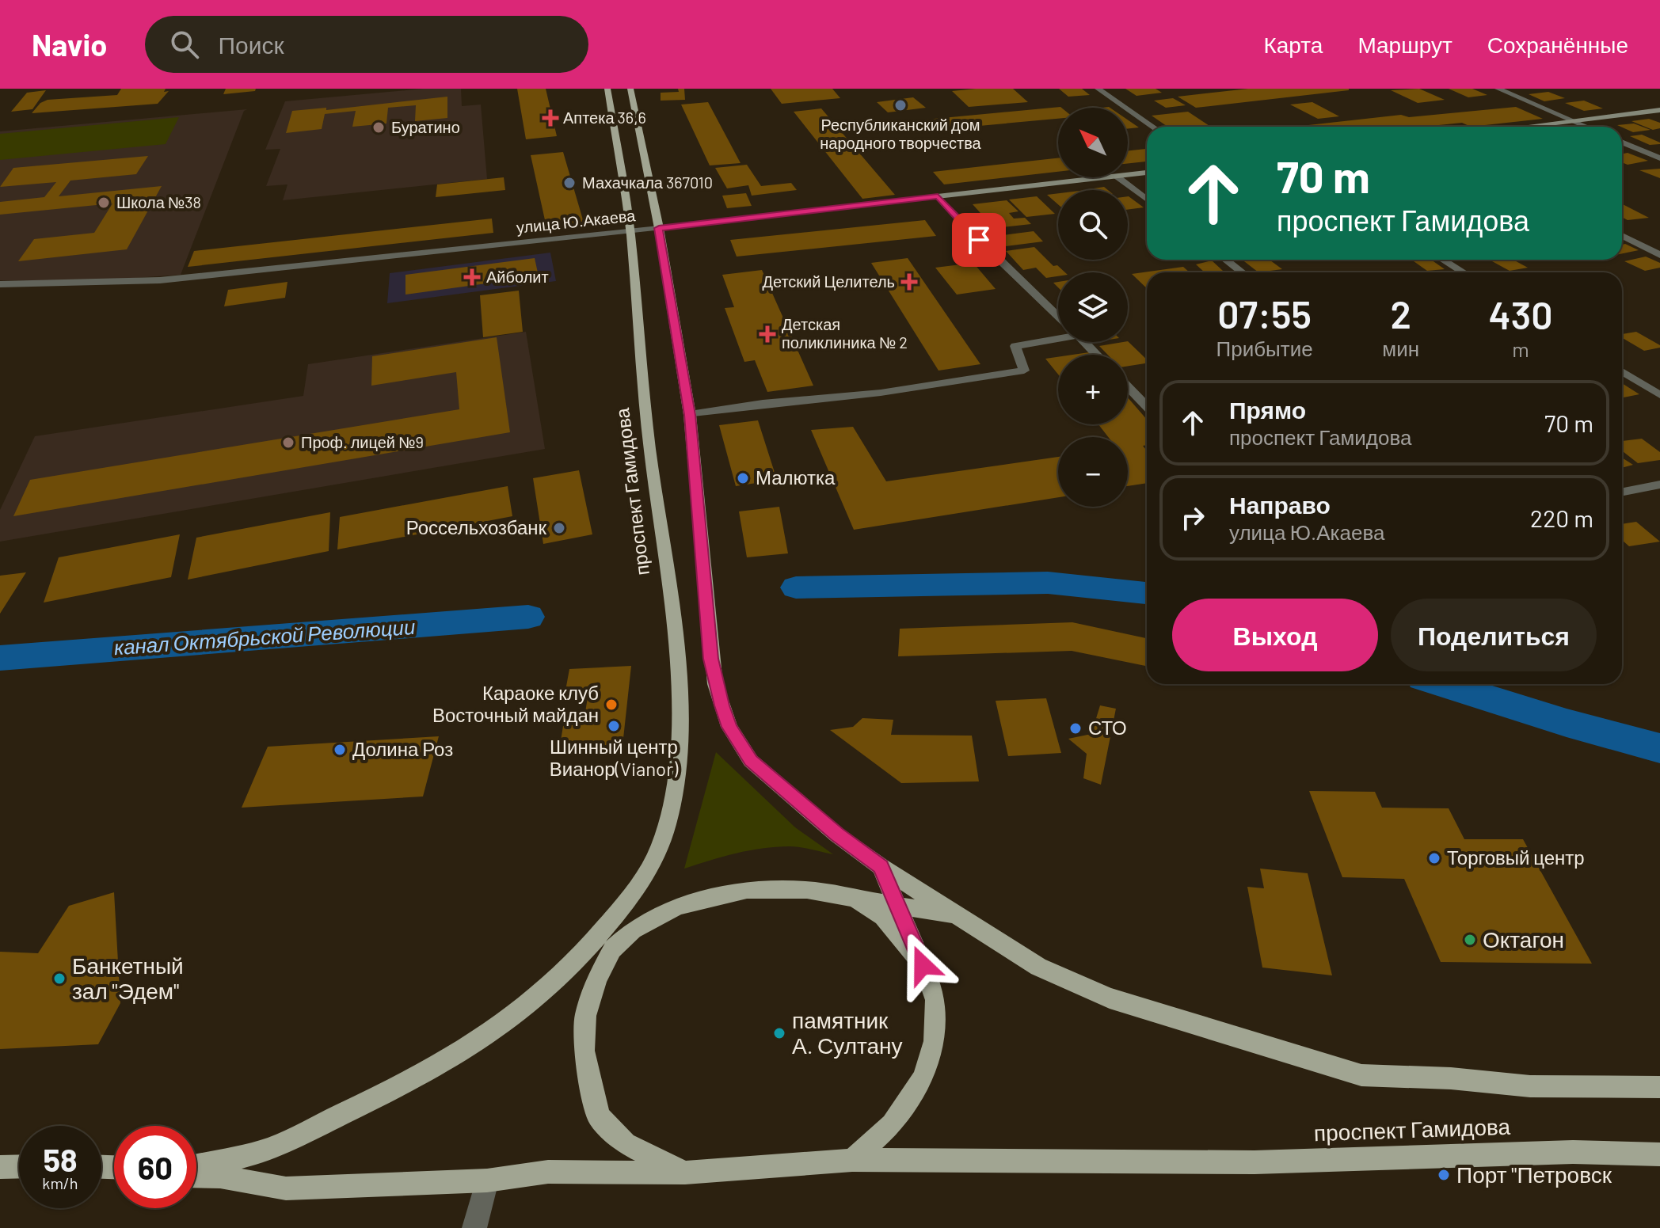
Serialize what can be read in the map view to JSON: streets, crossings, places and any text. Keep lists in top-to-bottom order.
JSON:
{
  "streets": {
    "main road": ["улица Ю.Акаева", "проспект Гамидова"]
  },
  "crossings": [
    ["улица Ю.Акаева", "проспект Гамидова"]
  ],
  "water": ["канал Октябрьской Революции"],
  "places": {
    "other": [
      "Республиканский дом народного творчества",
      "Буратино",
      "Махачкала 367010",
      "Школа №38",
      "Проф. лицей №9",
      "Малютка",
      "Россельхозбанк",
      "Караоке клуб Восточный майдан",
      "Шинный центр Вианор(Vianor)",
      "СТО",
      "Долина Роз",
      "Торговый центр",
      "Октагон",
      "Банкетный зал \"Эдем\"",
      "памятник А. Султану",
      "Порт \"Петровск"
    ],
    "health": [
      "Аптека 36,6",
      "Айболит",
      "Детский Целитель",
      "Детская поликлиника № 2"
    ]
  },
  "north": "top left",
  "page": {
    "header": "Navio",
    "search": "Поиск",
    "nav": ["Карта", "Маршрут", "Сохранённые"],
    "map_buttons": ["+", "−"],
    "turn": ["70 m", "проспект Гамидова"],
    "eta": [
      "07:55",
      "Прибытие",
      "2",
      "мин",
      "430",
      "m"
    ],
    "list": [
      {
        "name": "Прямо",
        "note": "проспект Гамидова",
        "value": "70 m"
      },
      {
        "name": "Направо",
        "note": "улица Ю.Акаева",
        "value": "220 m"
      }
    ],
    "buttons": ["Выход", "Поделиться"],
    "speed": "58 km/h",
    "limit": "60"
  }
}
